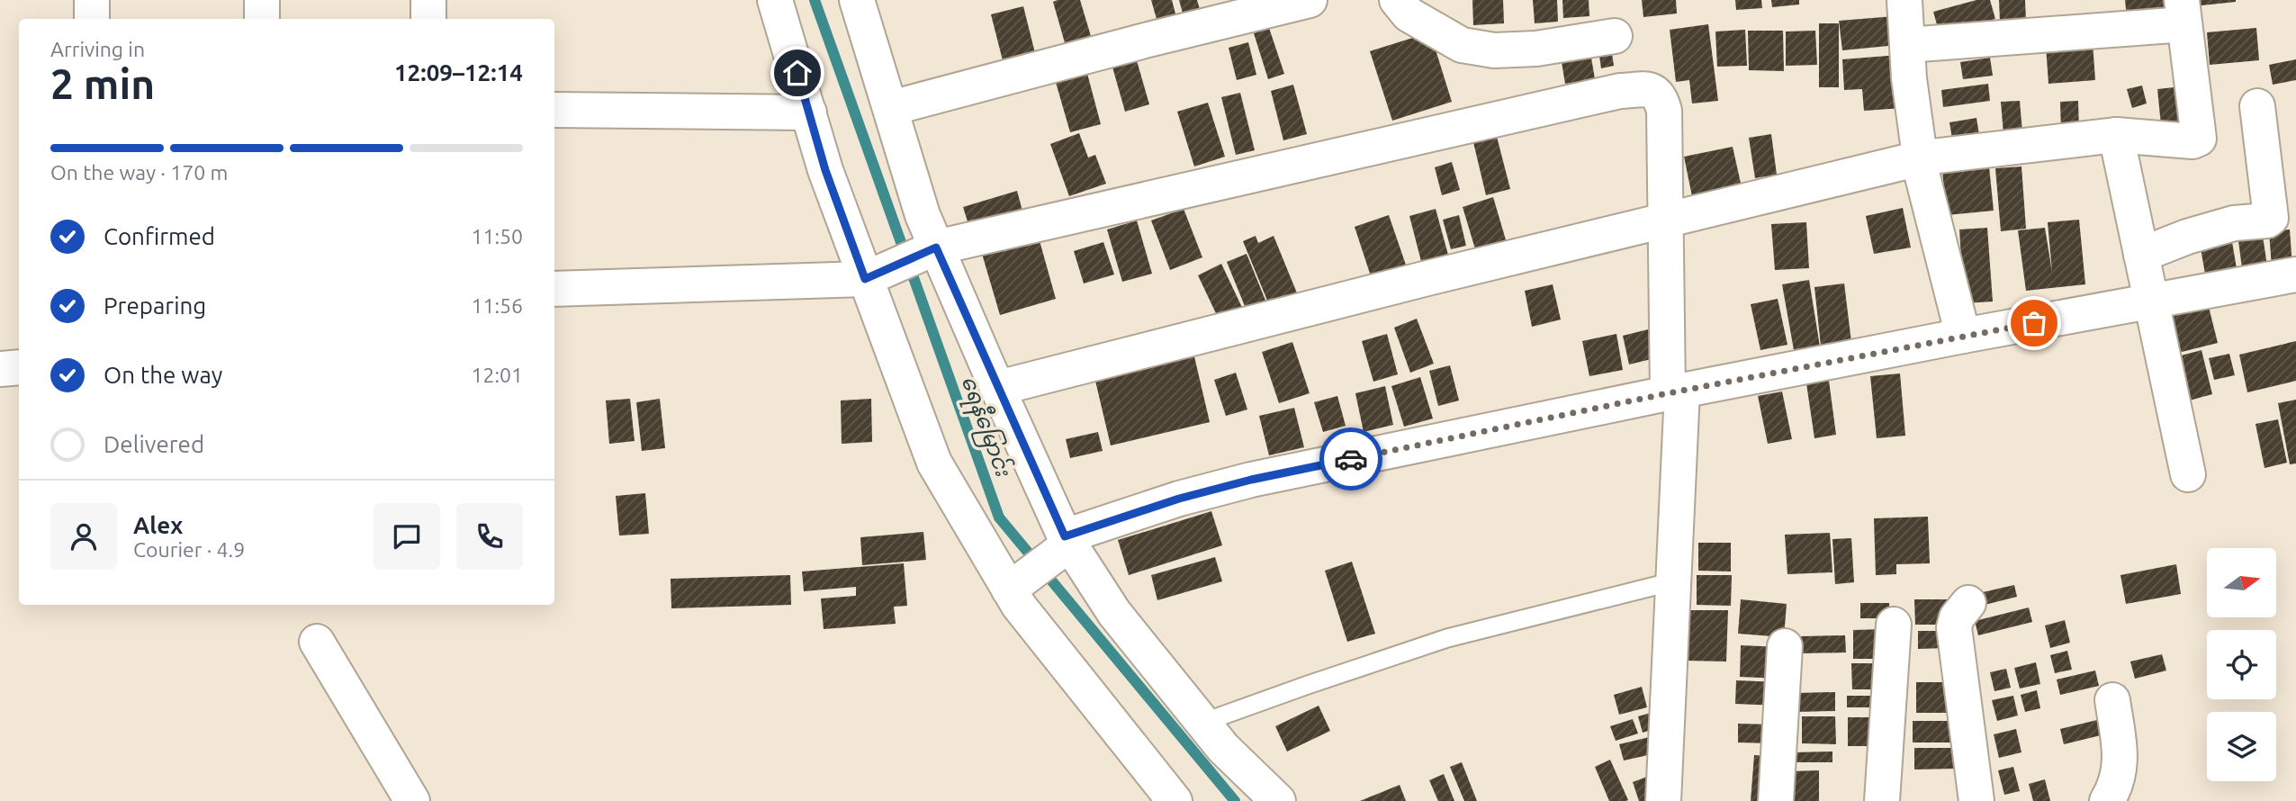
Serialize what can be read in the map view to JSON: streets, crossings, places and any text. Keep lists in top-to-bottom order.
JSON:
{
  "water": ["ရေနီမြောင်း"],
  "north": "right",
  "page": {
    "heading": ["2 min", "Arriving in", "12:09–12:14"],
    "panel": ["Alex", "Courier · 4.9"],
    "bar": "On the way · 170 m",
    "list": [
      ["Confirmed", "11:50"],
      ["Preparing", "11:56"],
      ["On the way", "12:01"],
      "Delivered"
    ]
  }
}
